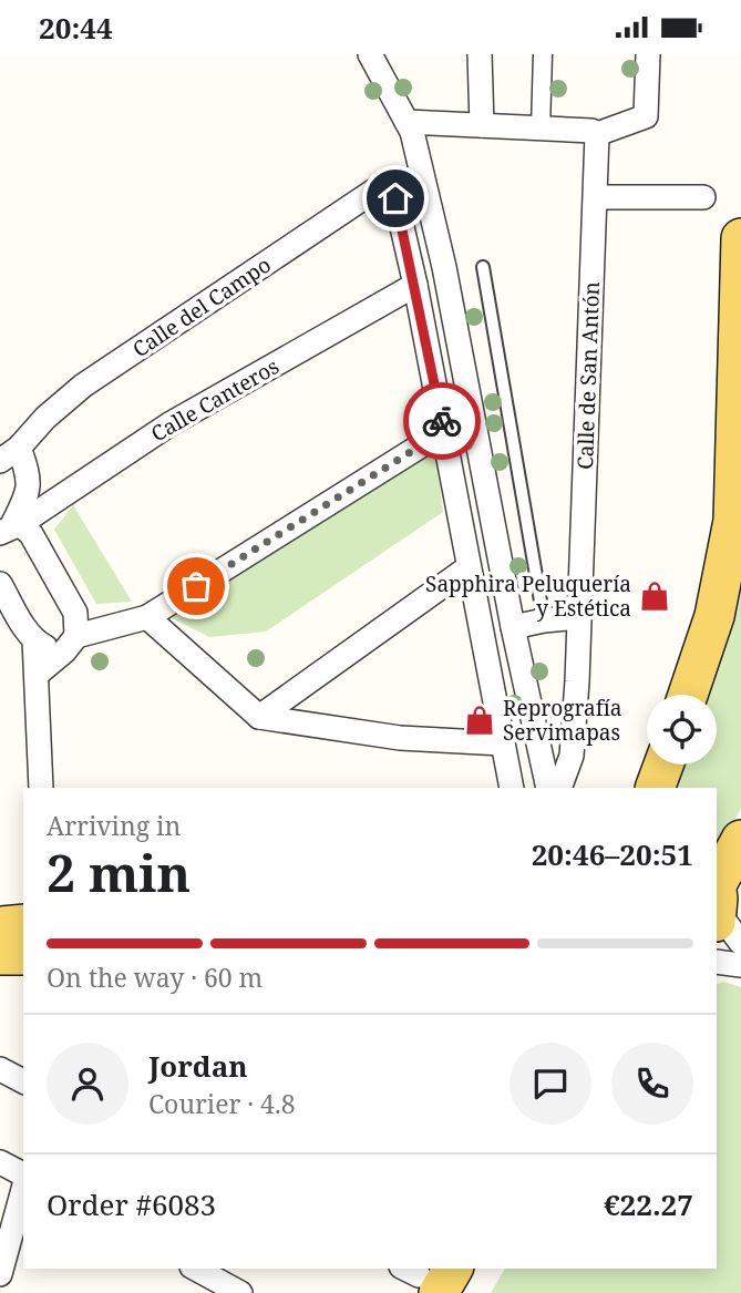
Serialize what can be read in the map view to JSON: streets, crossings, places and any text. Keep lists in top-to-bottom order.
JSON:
{
  "streets": {
    "street": ["Calle del Campo", "Calle de San Antón", "Calle Canteros"]
  },
  "crossings": [
    ["Calle del Campo", "Calle Canteros"]
  ],
  "places": {
    "shop": ["Sapphira Peluquería y Estética", "Reprografía Servimapas"]
  },
  "page": {
    "status": "20:44",
    "heading": ["2 min", "Arriving in", "20:46–20:51"],
    "panel": [
      "Jordan",
      "Courier · 4.8",
      "Order #6083",
      "€22.27"
    ],
    "bar": "On the way · 60 m"
  }
}
